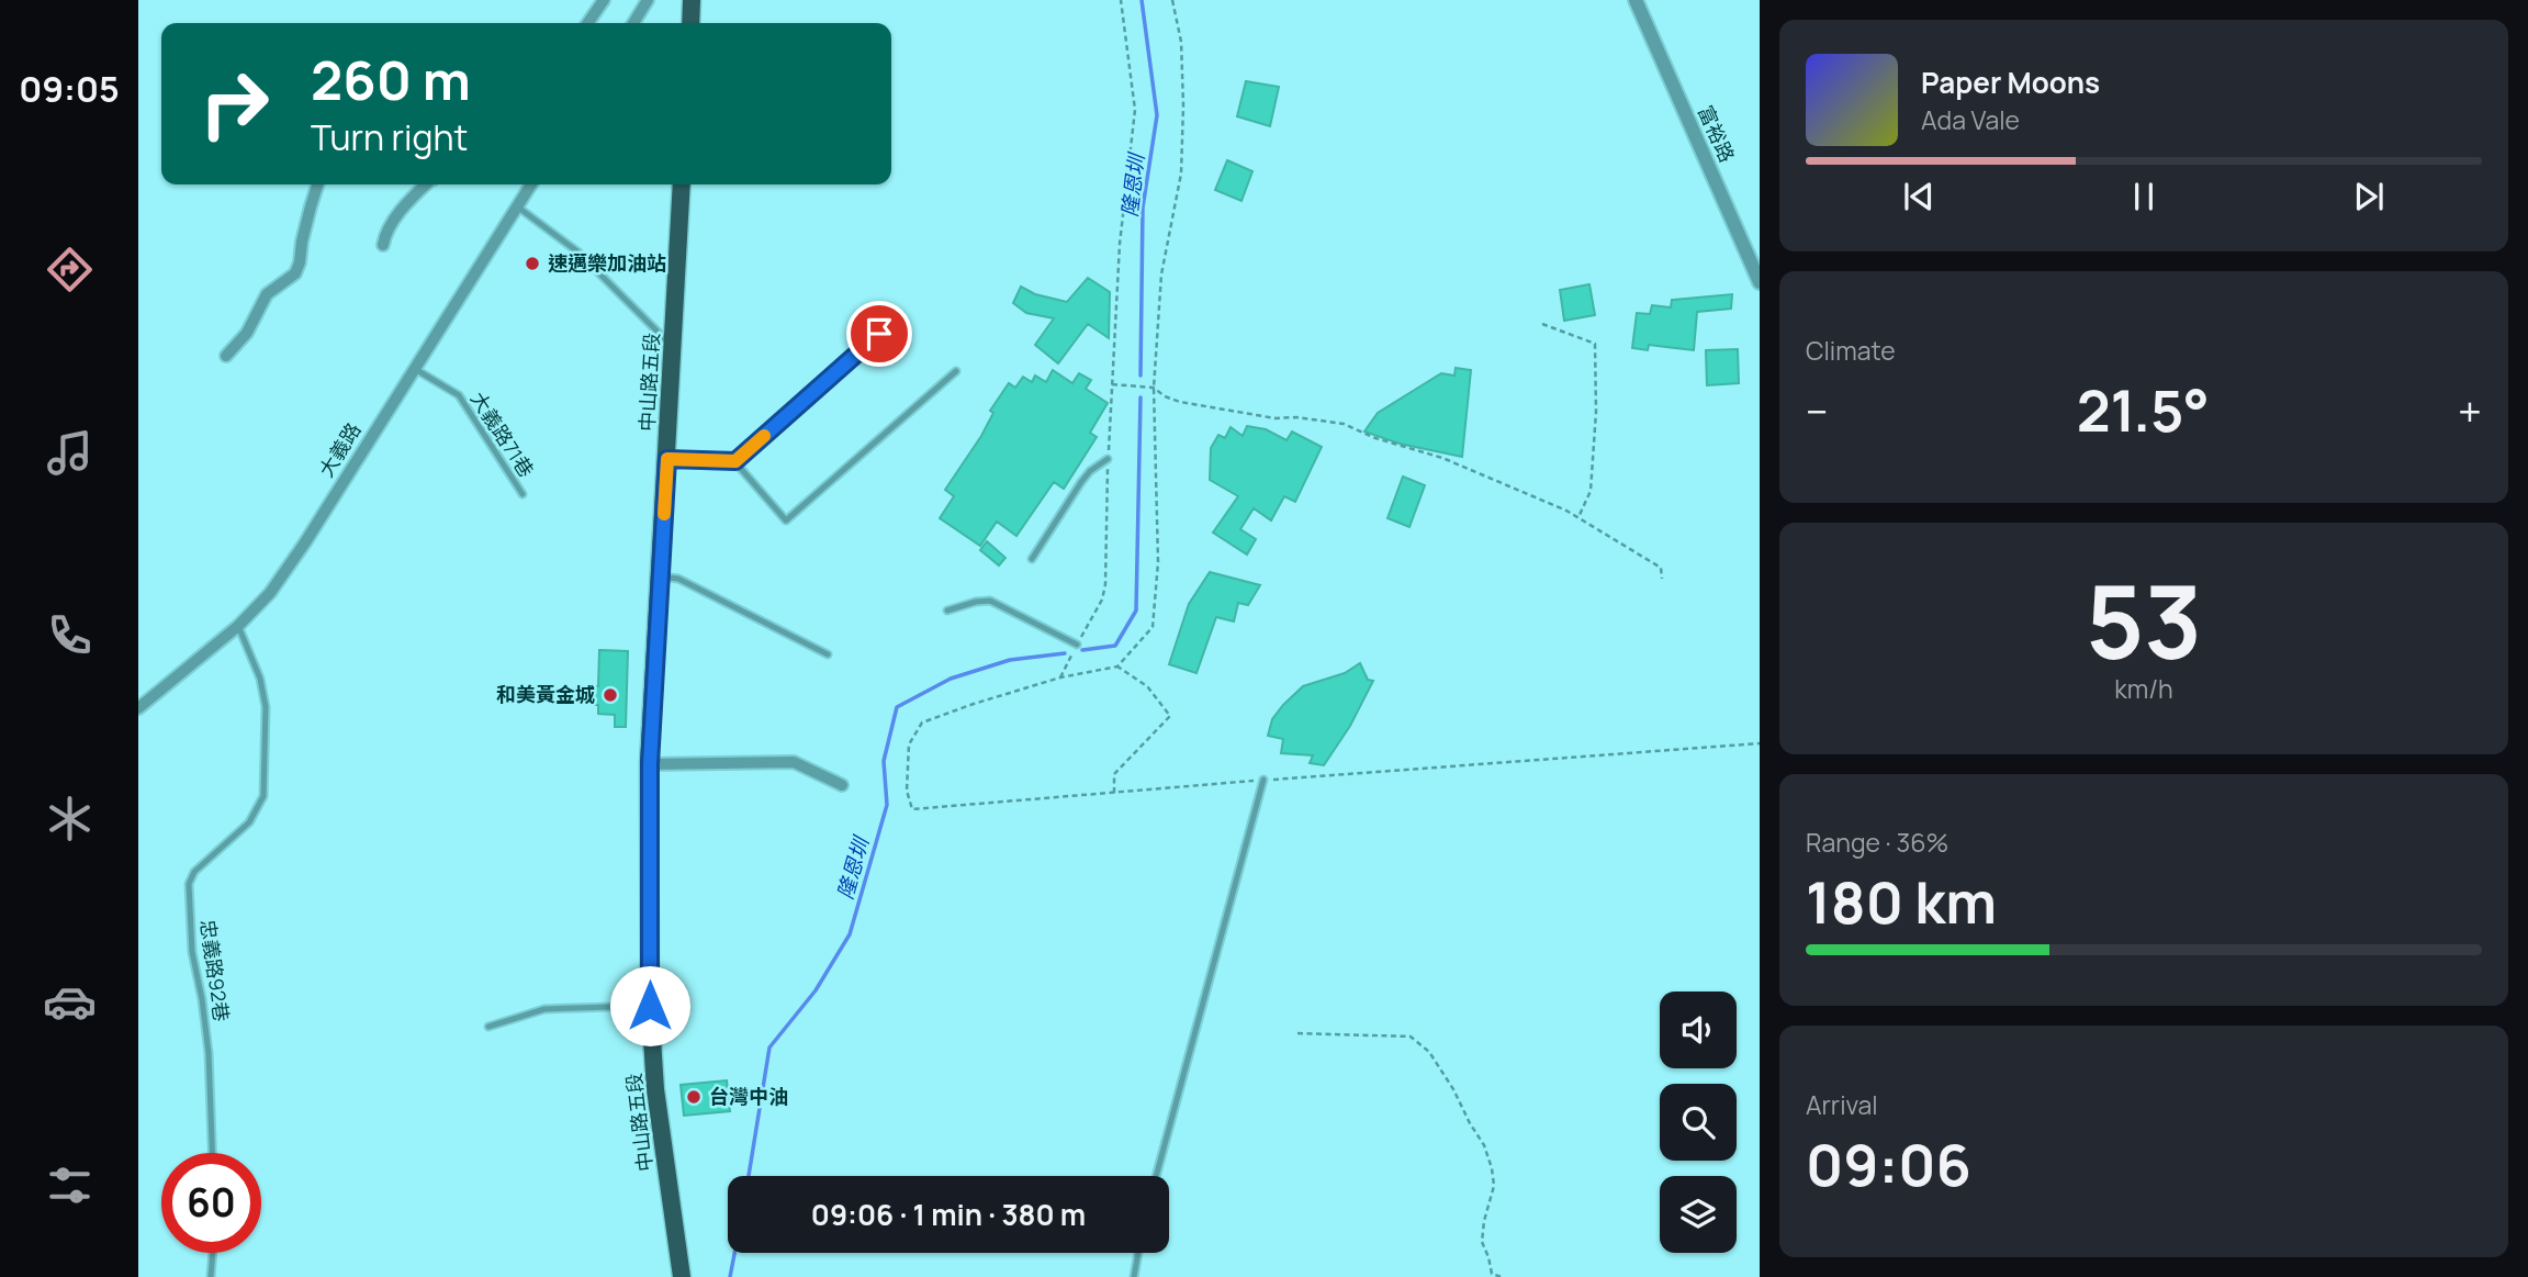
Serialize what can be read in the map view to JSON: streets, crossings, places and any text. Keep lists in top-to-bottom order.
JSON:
{
  "streets": {
    "main road": ["中山路五段"],
    "street": ["富裕路", "大義路"],
    "lane": ["大義路71巷", "忠義路92巷"]
  },
  "crossings": [
    ["大義路71巷", "大義路"],
    ["大義路", "忠義路92巷"]
  ],
  "water": ["隆恩圳"],
  "places": ["速邁樂加油站", "和美黃金城", "台灣中油"],
  "page": {
    "tabs": "09:05",
    "turn": ["260 m", "Turn right"],
    "song": ["Paper Moons", "Ada Vale"],
    "tile": [
      "Climate",
      ["53", "km/h"],
      ["Range · 36%", "180 km"],
      ["Arrival", "09:06"]
    ],
    "heat": ["−", "21.5°", "+"],
    "limit": "60",
    "trip": "09:06 · 1 min · 380 m"
  }
}
